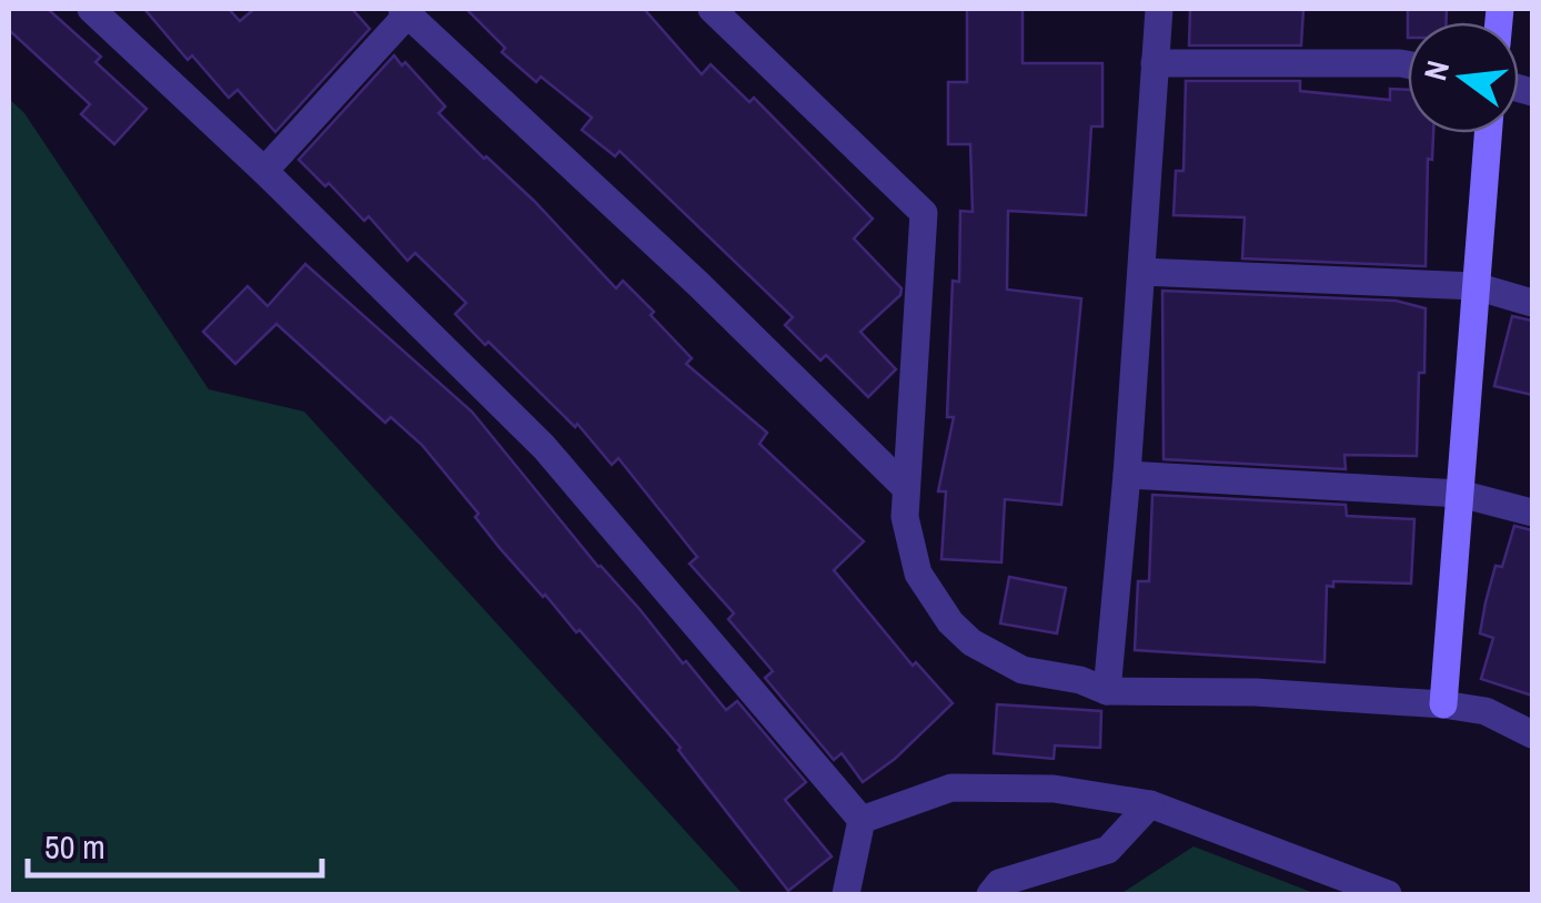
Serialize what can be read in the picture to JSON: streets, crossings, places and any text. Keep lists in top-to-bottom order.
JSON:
{
  "scale_bar": "50 m",
  "north": "left"
}
